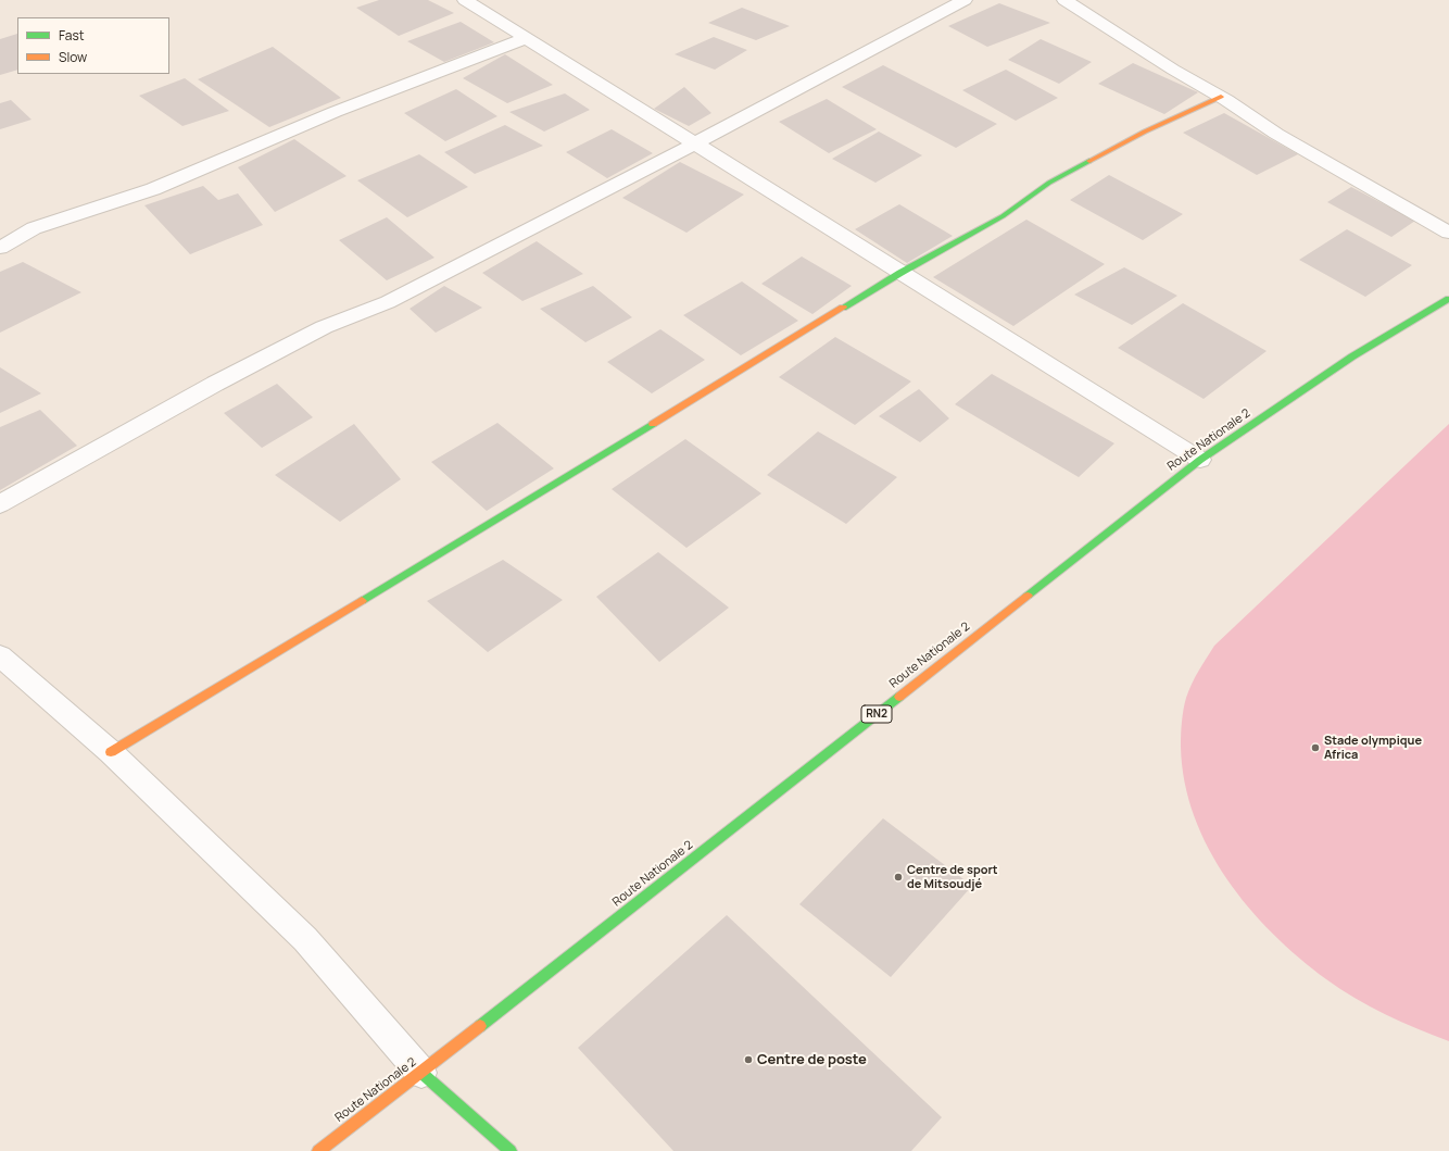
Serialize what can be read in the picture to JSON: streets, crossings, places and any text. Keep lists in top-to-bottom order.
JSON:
{
  "streets": {
    "street": ["Route Nationale 2", "RN2"]
  },
  "places": ["Stade olympique Africa", "Centre de sport de Mitsoudjé", "Centre de poste"],
  "legend": ["Fast", "Slow"]
}
